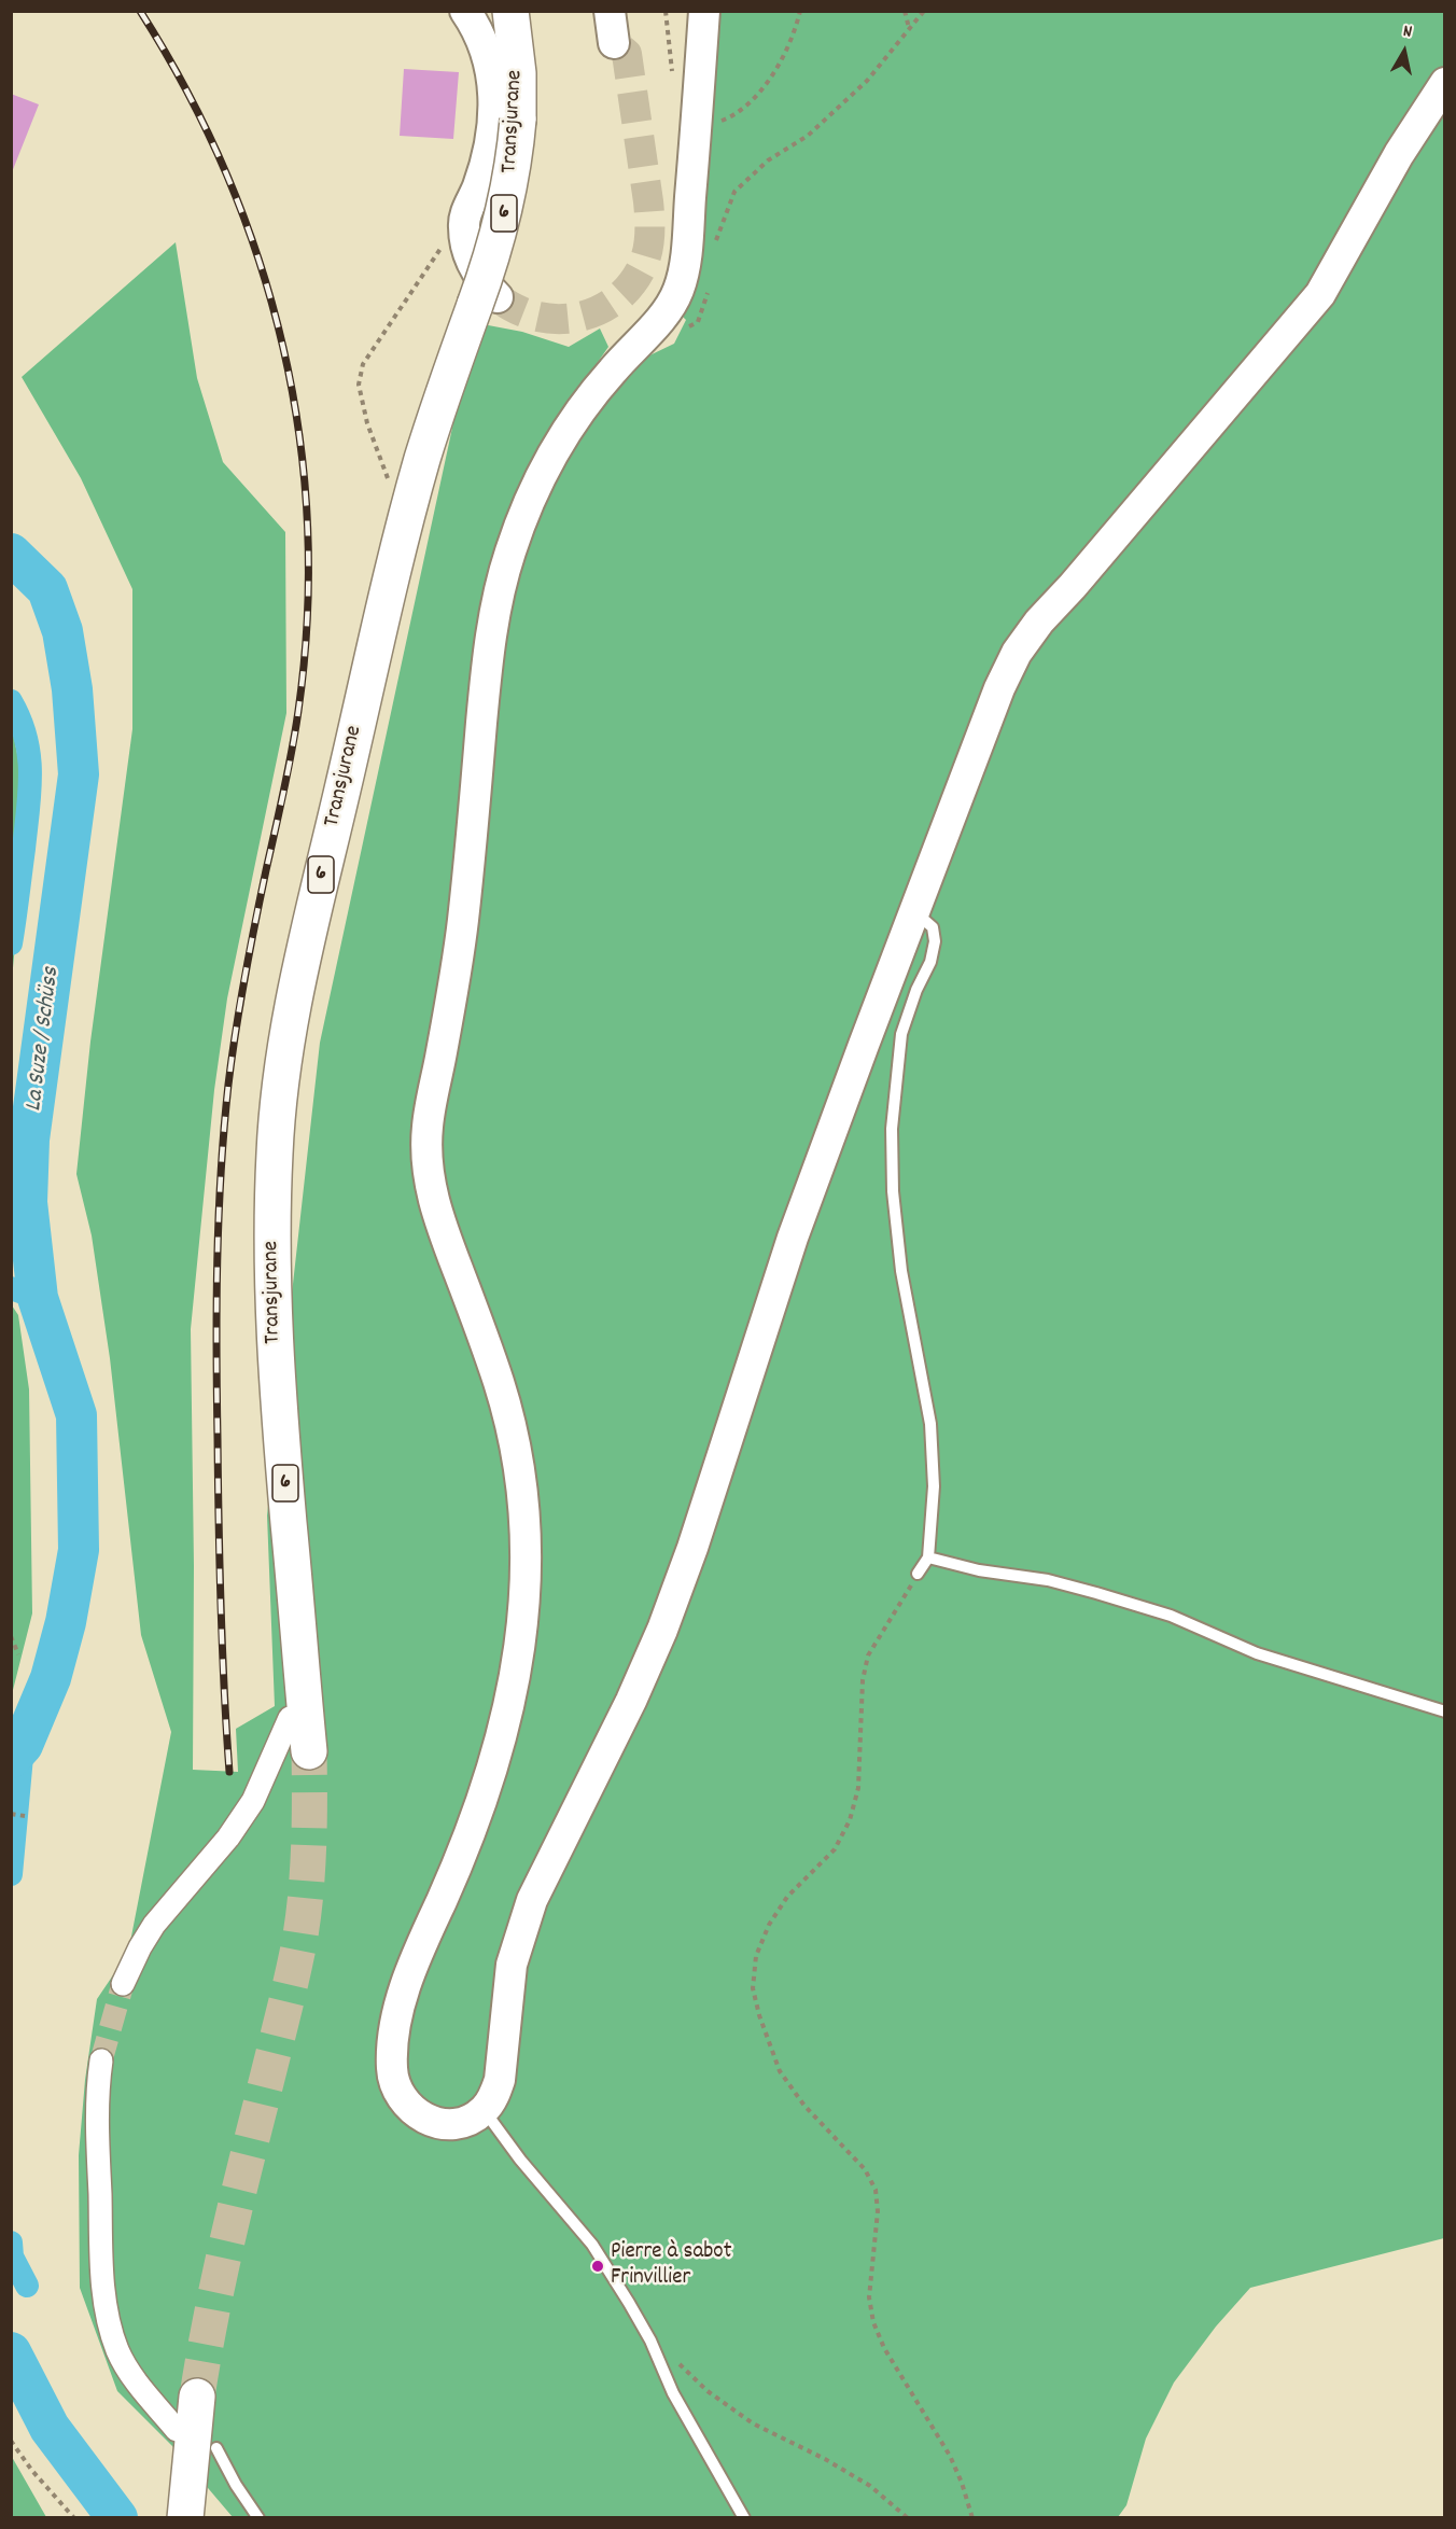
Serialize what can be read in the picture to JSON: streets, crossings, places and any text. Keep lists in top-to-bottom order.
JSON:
{
  "streets": {
    "main road": ["Transjurane", "6"]
  },
  "water": ["La Suze / Schüss"],
  "places": ["Pierre à sabot Frinvillier"],
  "north": "top"
}
